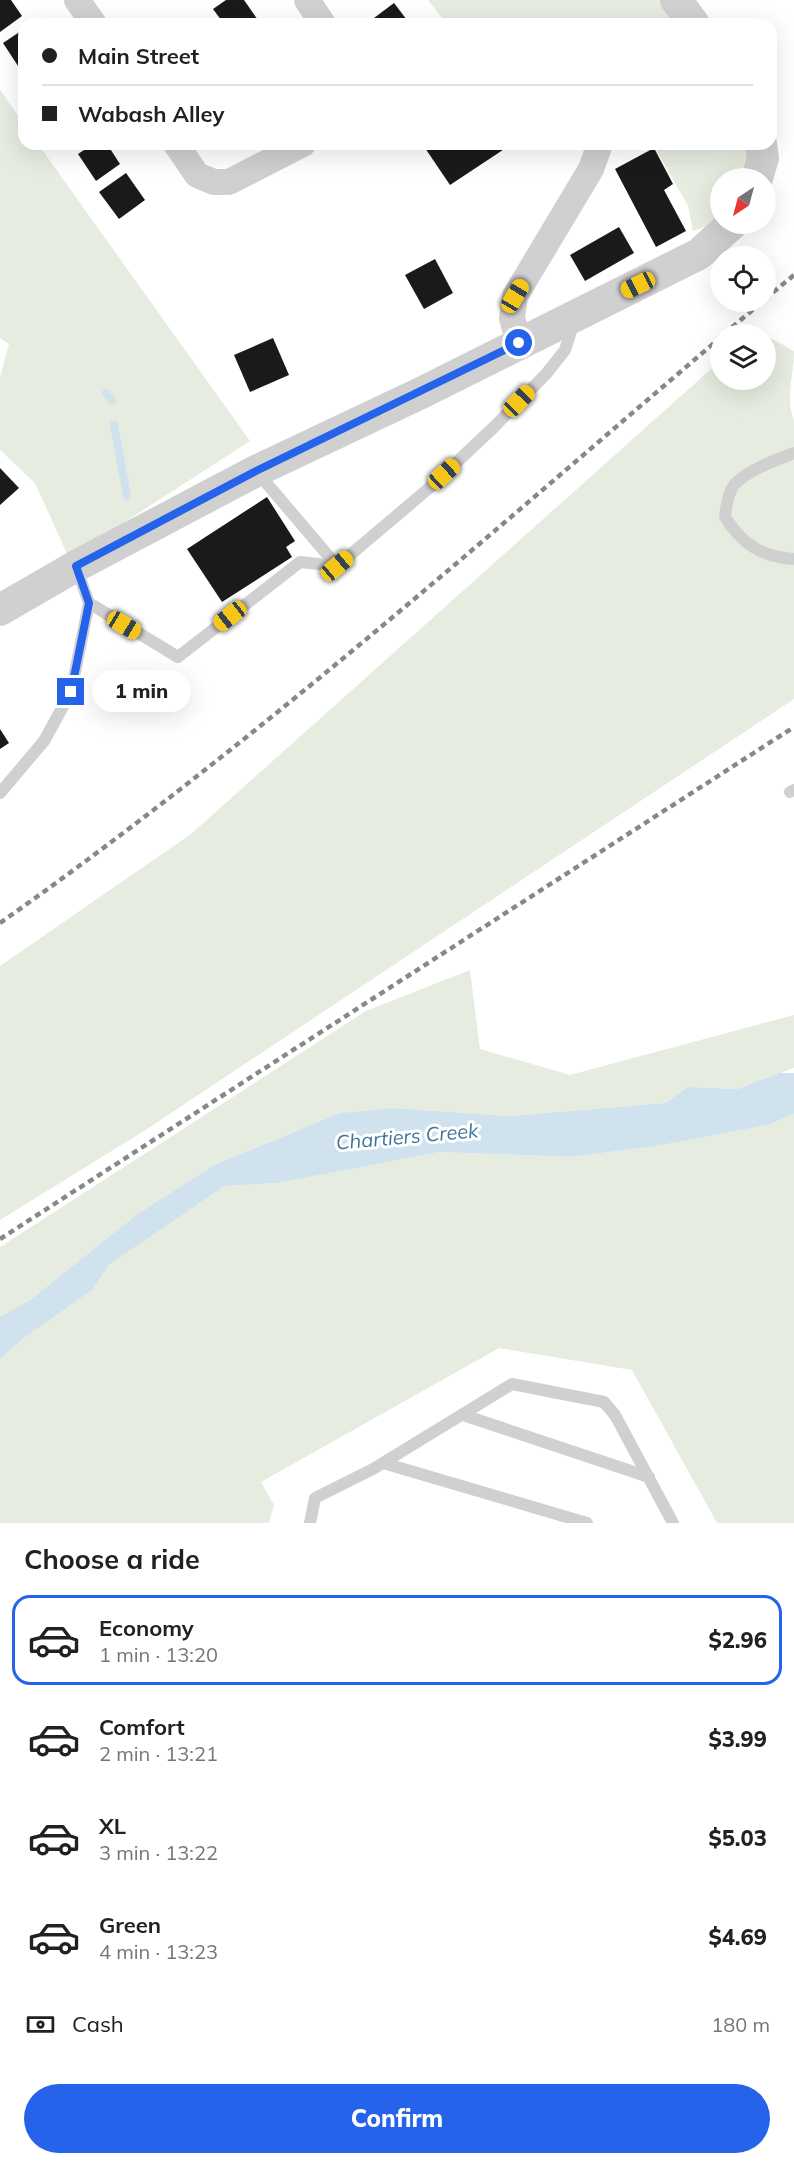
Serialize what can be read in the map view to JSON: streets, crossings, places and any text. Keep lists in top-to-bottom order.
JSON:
{
  "water": ["Chartiers Creek"],
  "north": "bottom left",
  "page": {
    "banner": ["Main Street", "Wabash Alley"],
    "bubble": "1 min",
    "heading": "Choose a ride",
    "list": [
      {
        "name": "Economy",
        "note": "1 min · 13:20",
        "value": "$2.96"
      },
      {
        "name": "Comfort",
        "note": "2 min · 13:21",
        "value": "$3.99"
      },
      {
        "name": "XL",
        "note": "3 min · 13:22",
        "value": "$5.03"
      },
      {
        "name": "Green",
        "note": "4 min · 13:23",
        "value": "$4.69"
      }
    ],
    "pay": ["Cash", "180 m"],
    "buttons": "Confirm"
  }
}
